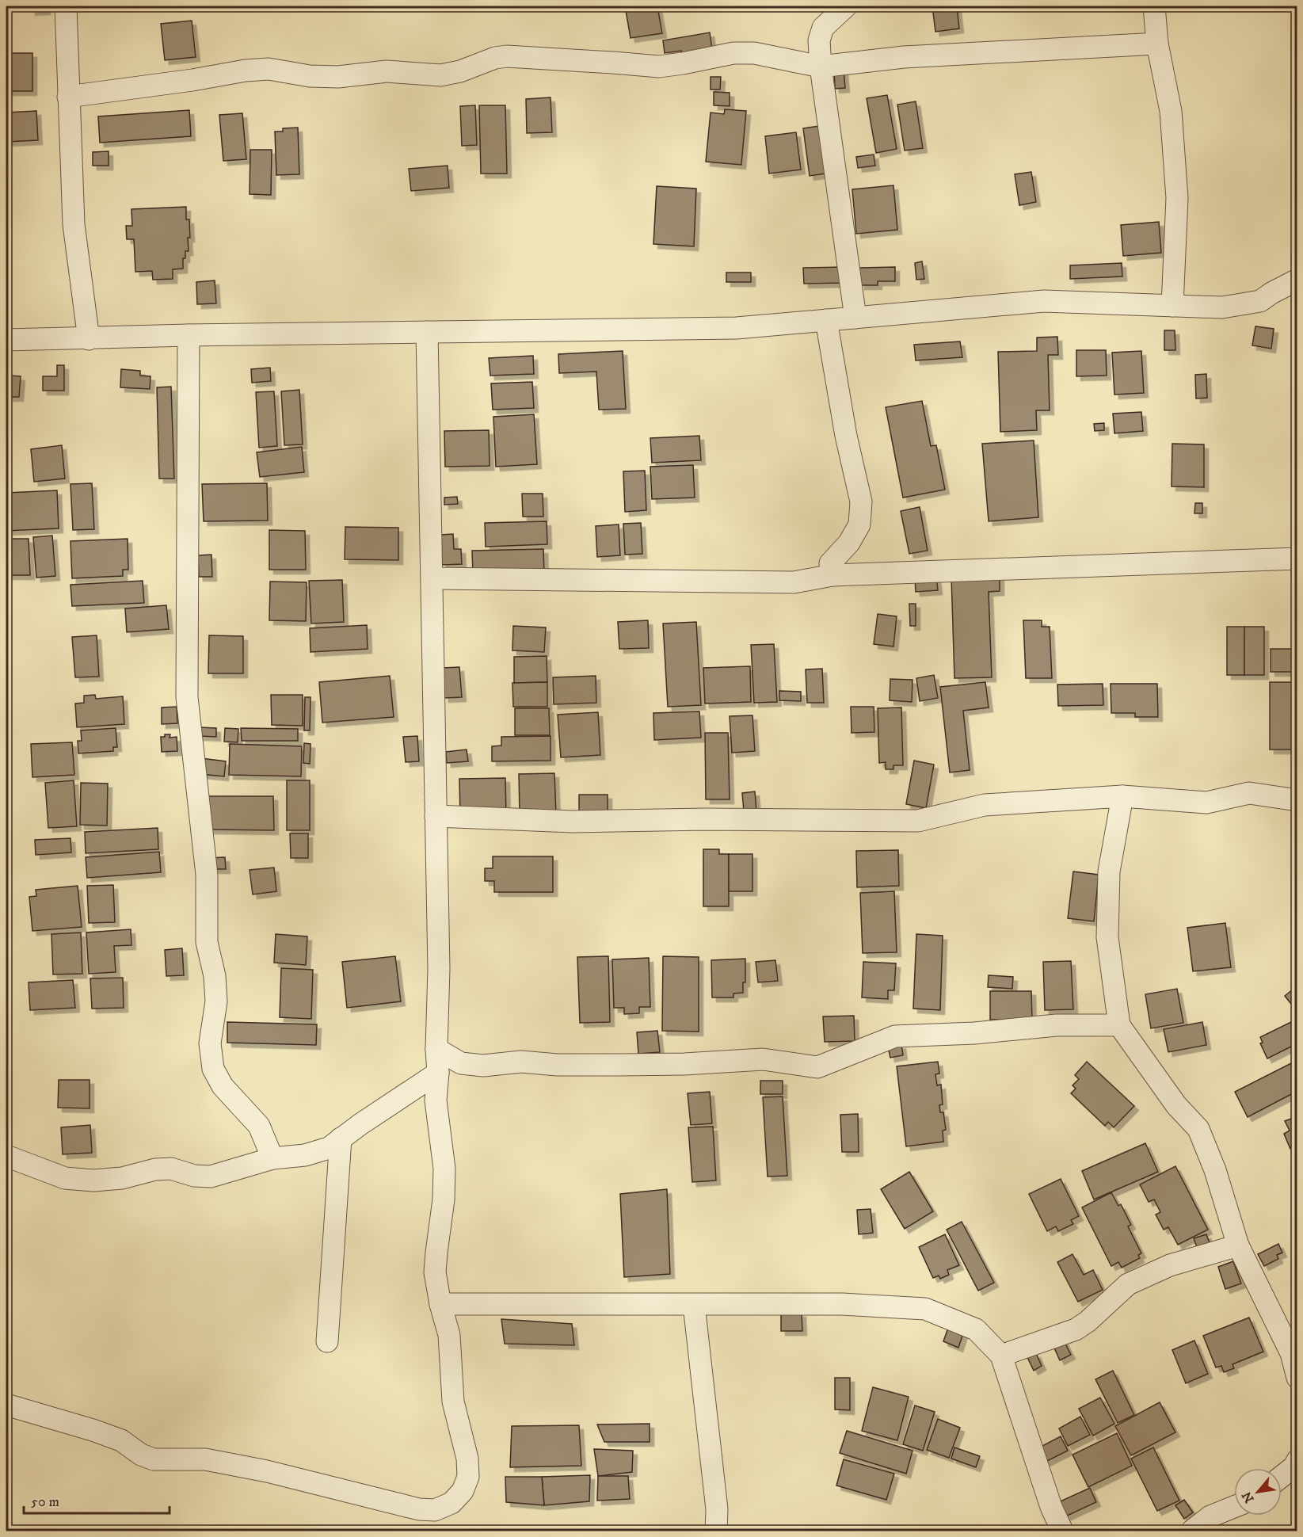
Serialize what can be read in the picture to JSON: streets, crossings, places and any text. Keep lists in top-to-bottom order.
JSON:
{
  "scale_bar": "50 m",
  "north": "bottom left"
}
